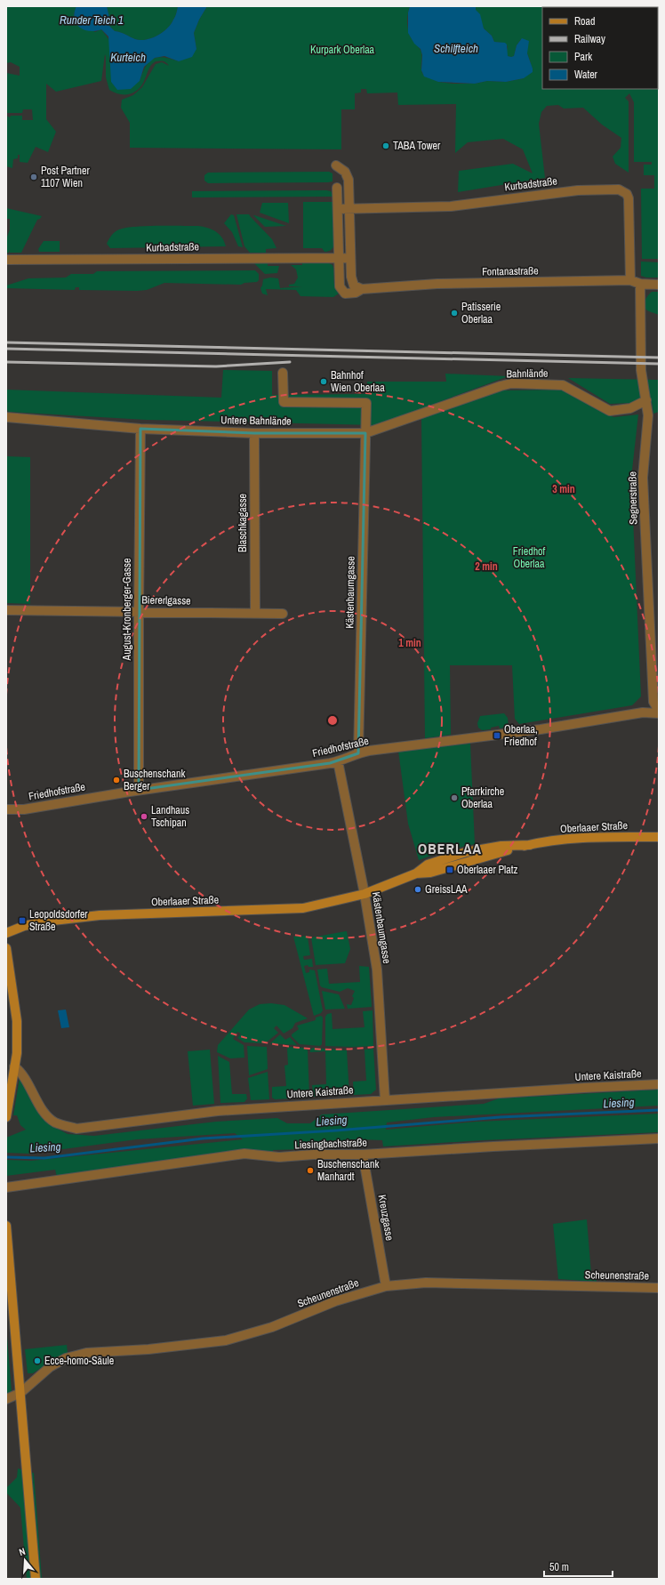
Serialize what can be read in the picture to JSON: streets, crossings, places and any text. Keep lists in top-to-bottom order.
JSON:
{
  "streets": {
    "main road": ["Oberlaaer Straße"],
    "street": [
      "Kurbadstraße",
      "Fontanastraße",
      "Bahnlände",
      "Untere Bahnlände",
      "Segnerstraße",
      "Blaschkagasse",
      "Kästenbaumgasse",
      "Biererlgasse",
      "August-Kronberger-Gasse",
      "Friedhofstraße",
      "Untere Kaistraße",
      "Liesingbachstraße",
      "Kreuzgasse",
      "Scheunenstraße"
    ]
  },
  "crossings": [
    ["Kurbadstraße", "Fontanastraße"],
    ["Fontanastraße", "Segnerstraße"],
    ["Bahnlände", "Untere Bahnlände"],
    ["Bahnlände", "Segnerstraße"],
    ["Bahnlände", "Kästenbaumgasse"],
    ["Untere Bahnlände", "Blaschkagasse"],
    ["Untere Bahnlände", "Kästenbaumgasse"],
    ["Untere Bahnlände", "August-Kronberger-Gasse"],
    ["Blaschkagasse", "Biererlgasse"],
    ["Kästenbaumgasse", "Friedhofstraße"],
    ["Kästenbaumgasse", "Oberlaaer Straße"],
    ["Kästenbaumgasse", "Untere Kaistraße"],
    ["Biererlgasse", "August-Kronberger-Gasse"],
    ["August-Kronberger-Gasse", "Friedhofstraße"],
    ["Liesingbachstraße", "Kreuzgasse"],
    ["Kreuzgasse", "Scheunenstraße"]
  ],
  "districts": ["OBERLAA"],
  "water": [
    "Runder Teich 1",
    "Schilfteich",
    "Kurteich",
    "Liesing"
  ],
  "parks": ["Kurpark Oberlaa", "Friedhof Oberlaa"],
  "places": {
    "other": [
      "TABA Tower",
      "Post Partner 1107 Wien",
      "Patisserie Oberlaa",
      "Bahnhof Wien Oberlaa",
      "Buschenschank Berger",
      "Pfarrkirche Oberlaa",
      "Landhaus Tschipan",
      "GreissLAA",
      "Buschenschank Manhardt",
      "Ecce-homo-Säule"
    ],
    "transit": ["Oberlaa, Friedhof", "Oberlaaer Platz", "Leopoldsdorfer Straße"]
  },
  "legend": [
    "Road",
    "Railway",
    "Park",
    "Water"
  ],
  "scale_bar": "50 m",
  "north": "top",
  "rings": ["3 min", "2 min", "1 min"]
}
